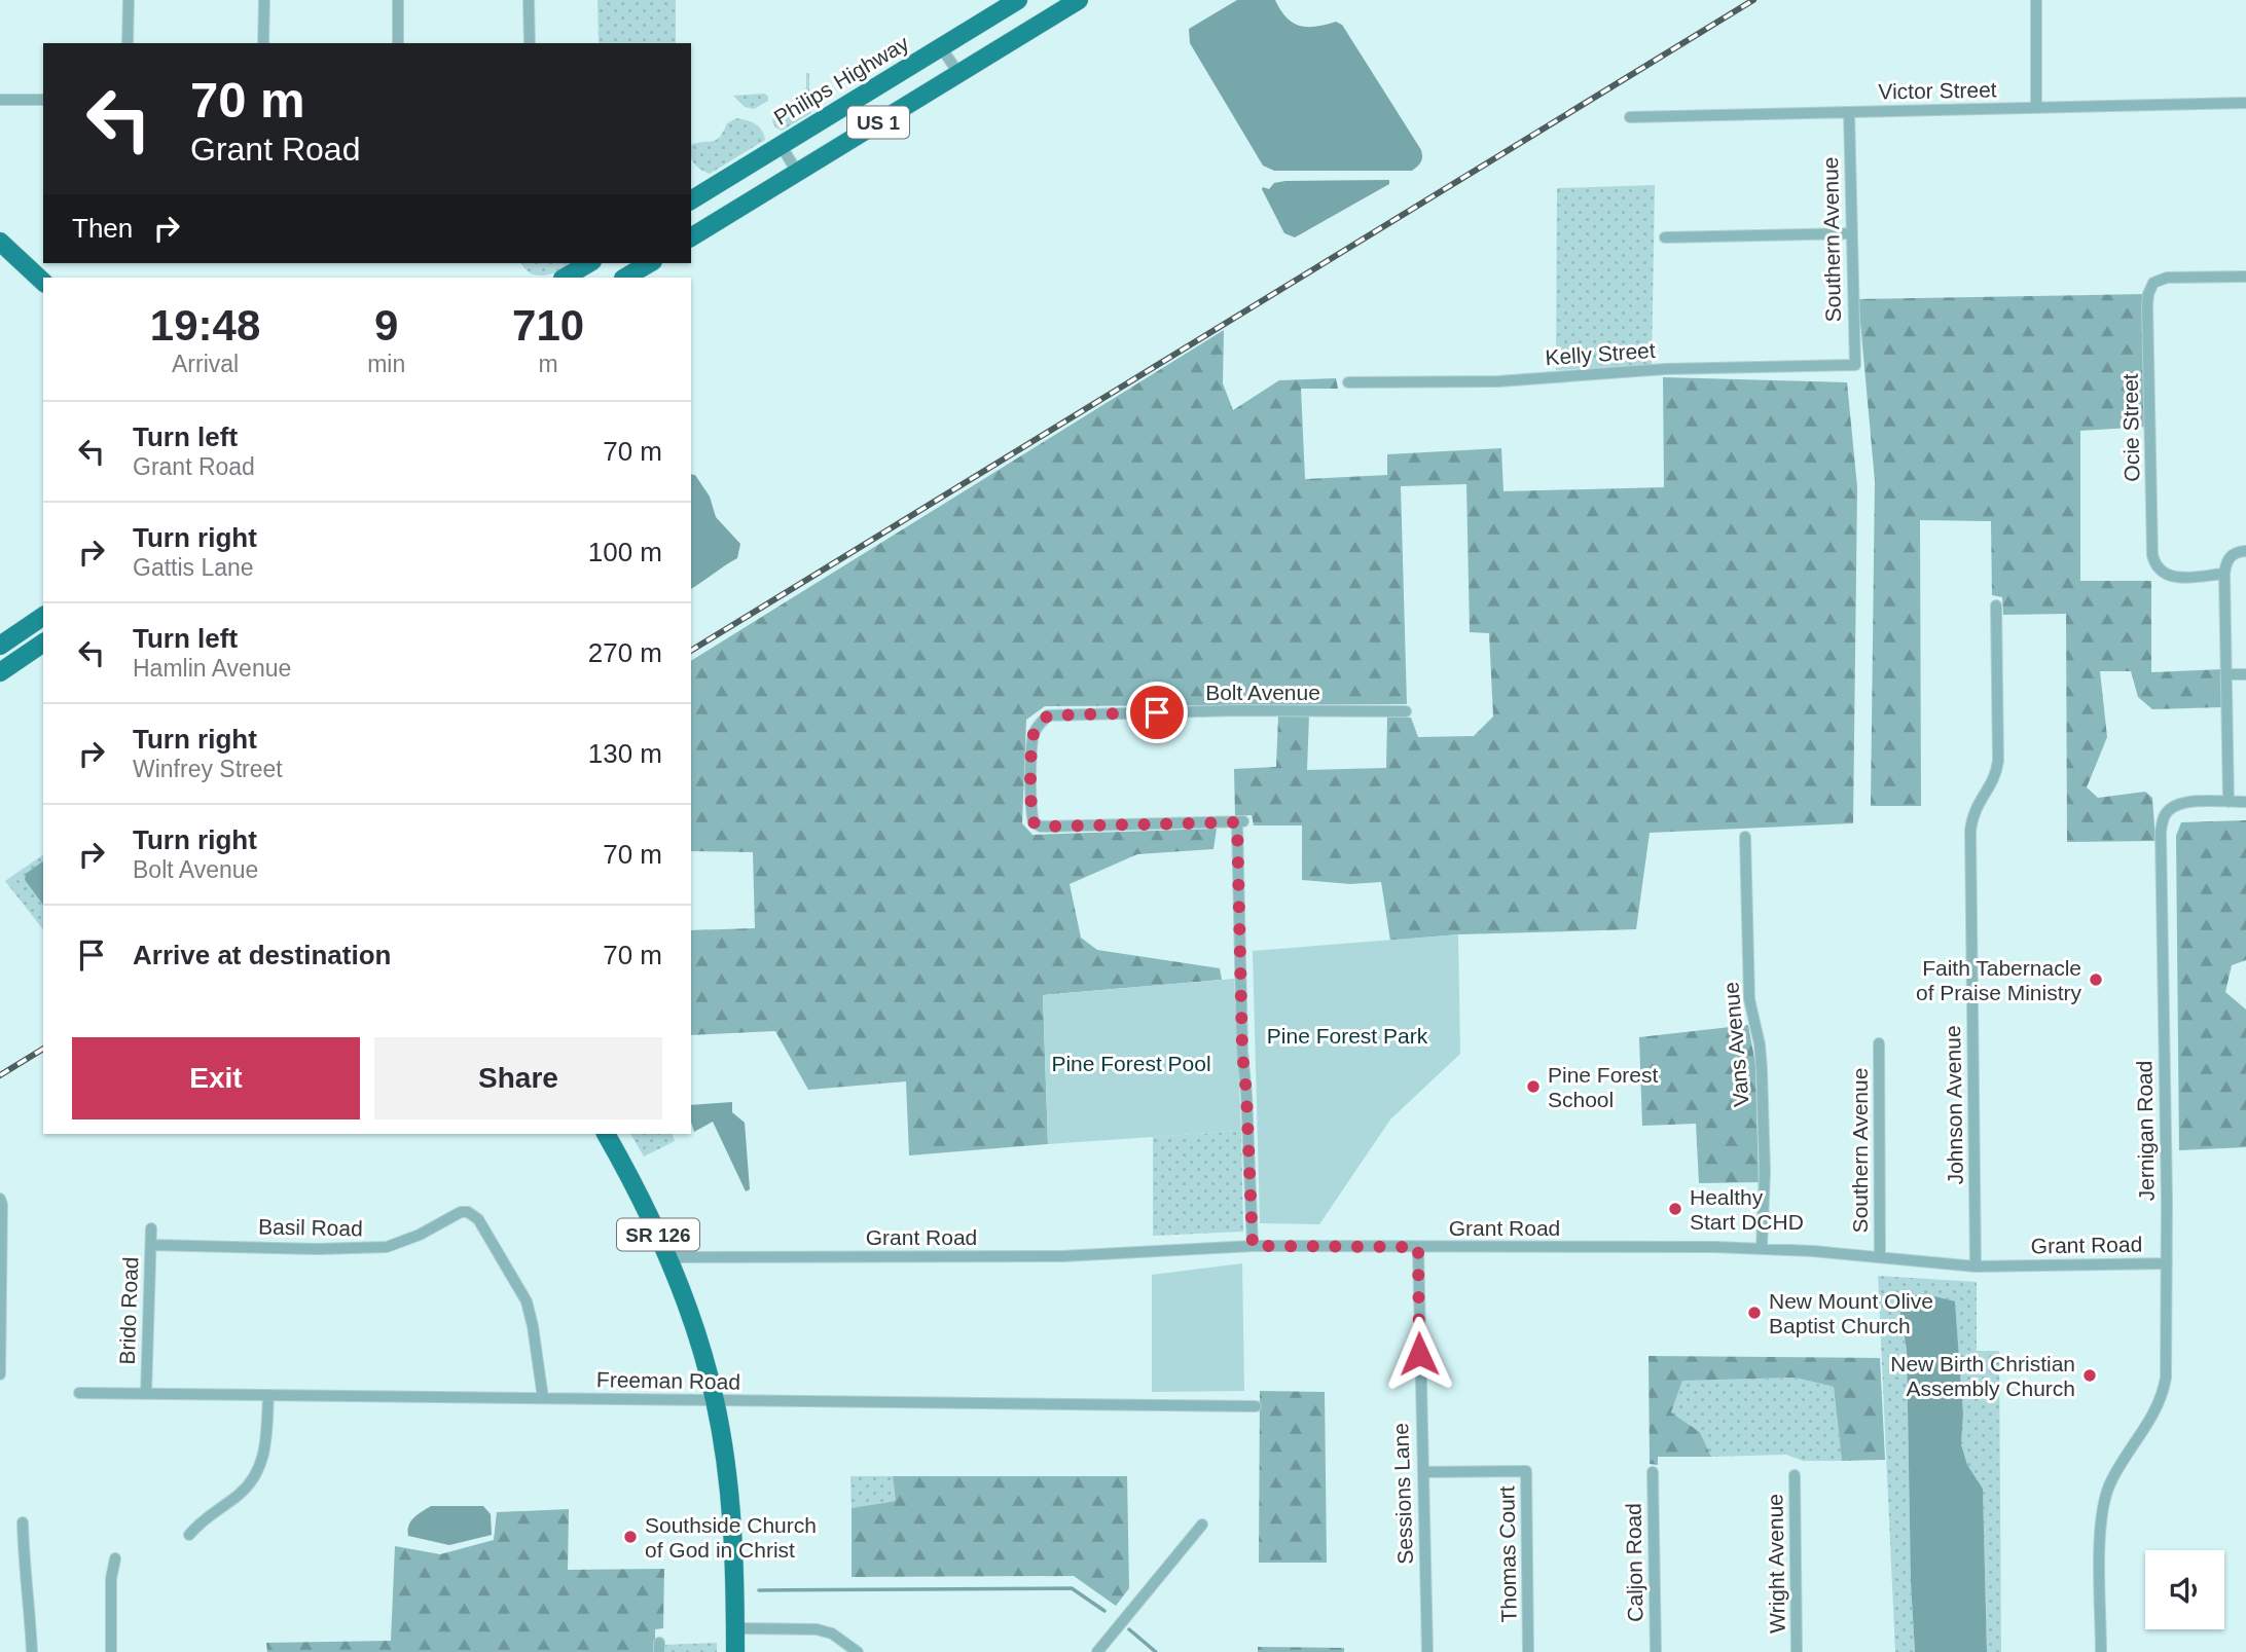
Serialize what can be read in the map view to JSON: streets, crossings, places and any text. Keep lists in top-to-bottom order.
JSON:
{
  "streets": {
    "main road": ["Philips Highway", "US 1", "SR 126"],
    "street": [
      "Victor Street",
      "Southern Avenue",
      "Kelly Street",
      "Ocie Street",
      "Bolt Avenue",
      "Vans Avenue",
      "Johnson Avenue",
      "Jernigan Road",
      "Basil Road",
      "Grant Road",
      "Brido Road",
      "Freeman Road",
      "Sessions Lane",
      "Thomas Court",
      "Caljon Road",
      "Wright Avenue"
    ]
  },
  "crossings": [
    ["Victor Street", "Southern Avenue"],
    ["Southern Avenue", "Kelly Street"],
    ["Southern Avenue", "Grant Road"],
    ["Bolt Avenue", "Grant Road"],
    ["Vans Avenue", "Grant Road"],
    ["Johnson Avenue", "Grant Road"],
    ["Jernigan Road", "Grant Road"],
    ["Basil Road", "Brido Road"],
    ["Basil Road", "Freeman Road"],
    ["Grant Road", "SR 126"],
    ["Grant Road", "Sessions Lane"],
    ["SR 126", "Freeman Road"],
    ["Brido Road", "Freeman Road"],
    ["Sessions Lane", "Thomas Court"]
  ],
  "parks": ["Pine Forest Park", "Pine Forest Pool"],
  "places": [
    "Faith Tabernacle of Praise Ministry",
    "Pine Forest School",
    "Healthy Start DCHD",
    "New Mount Olive Baptist Church",
    "New Birth Christian Assembly Church",
    "Southside Church of God in Christ"
  ],
  "page": {
    "turn": ["70 m", "Grant Road"],
    "then": "Then",
    "eta": [
      "19:48",
      "Arrival",
      "9",
      "min",
      "710",
      "m"
    ],
    "list": [
      {
        "name": "Turn left",
        "note": "Grant Road",
        "value": "70 m"
      },
      {
        "name": "Turn right",
        "note": "Gattis Lane",
        "value": "100 m"
      },
      {
        "name": "Turn left",
        "note": "Hamlin Avenue",
        "value": "270 m"
      },
      {
        "name": "Turn right",
        "note": "Winfrey Street",
        "value": "130 m"
      },
      {
        "name": "Turn right",
        "note": "Bolt Avenue",
        "value": "70 m"
      },
      {
        "name": "Arrive at destination",
        "value": "70 m"
      }
    ],
    "buttons": ["Exit", "Share"]
  }
}
